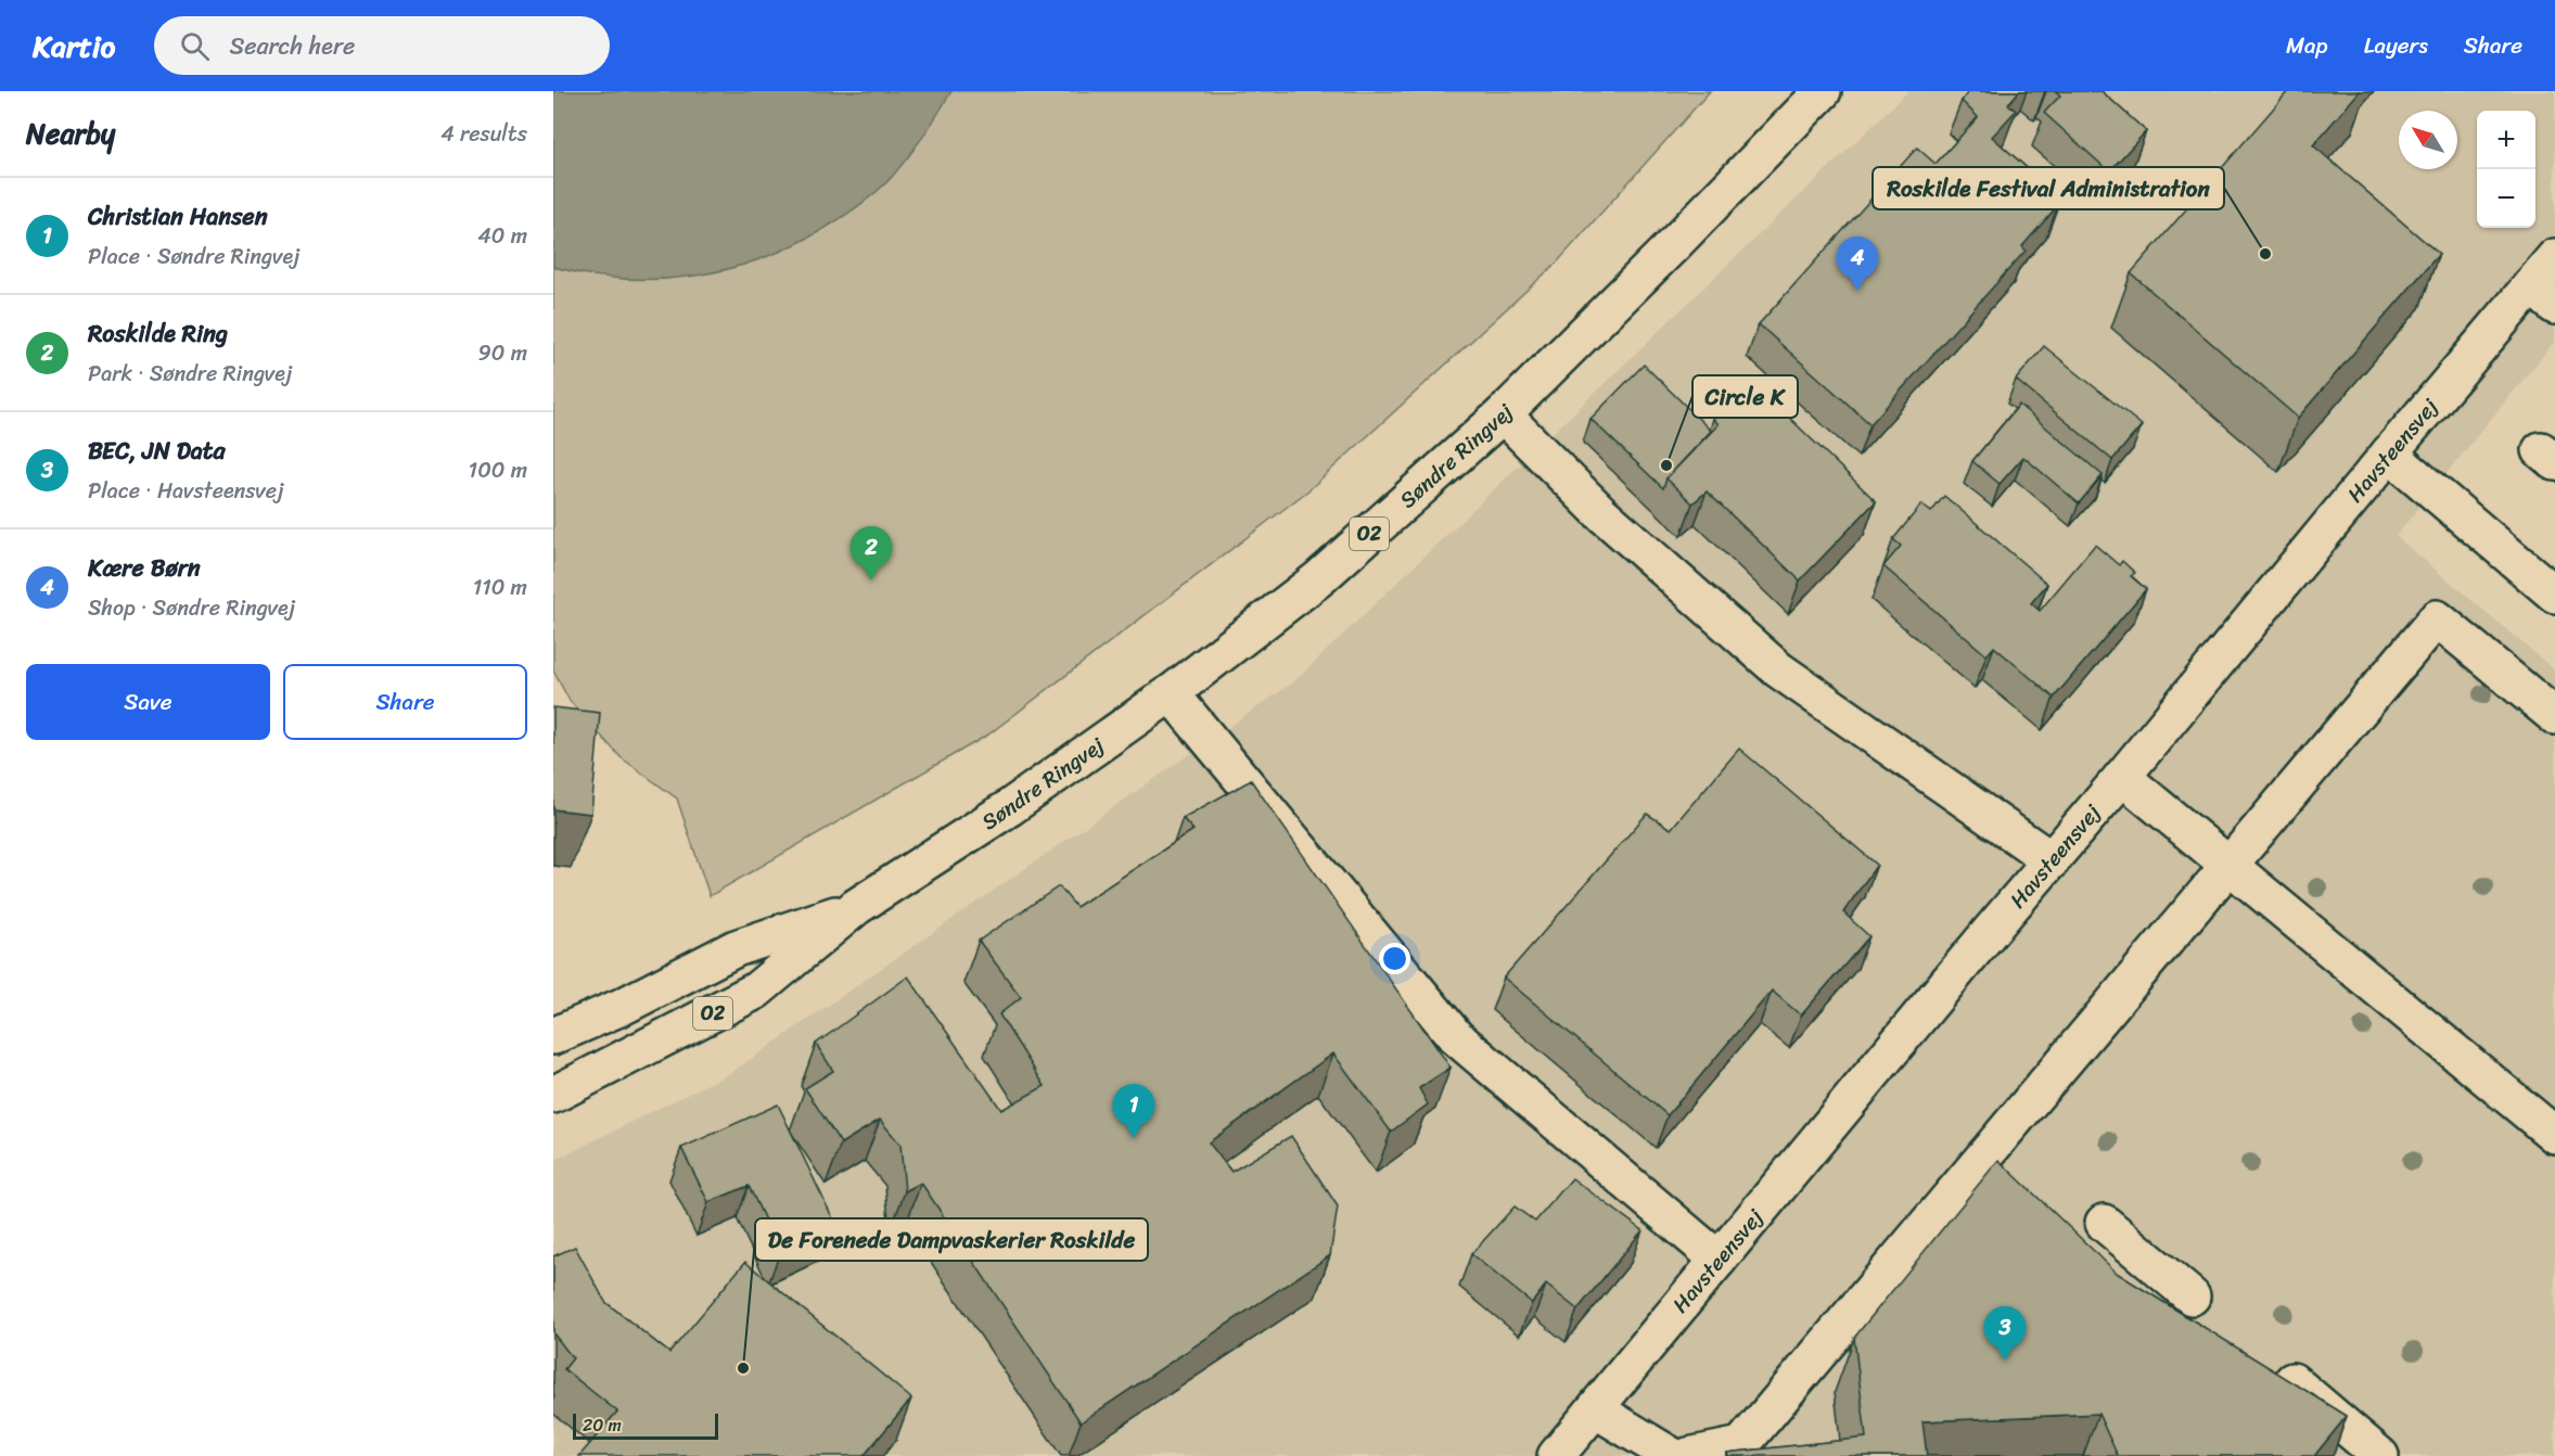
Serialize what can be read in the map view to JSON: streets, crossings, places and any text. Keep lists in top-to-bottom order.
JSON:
{
  "streets": {
    "main road": ["Havsteensvej", "Søndre Ringvej", "O2"]
  },
  "places": ["Roskilde Festival Administration", "Circle K", "De Forenede Dampvaskerier Roskilde"],
  "scale_bar": "20 m",
  "north": "top left",
  "page": {
    "header": "Kartio",
    "search": "Search here",
    "nav": ["Map", "Layers", "Share"],
    "heading": ["Nearby", "4 results"],
    "map_buttons": ["+", "−"],
    "list": [
      {
        "mark": "1",
        "name": "Christian Hansen",
        "note": "Place · Søndre Ringvej",
        "value": "40 m"
      },
      {
        "mark": "2",
        "name": "Roskilde Ring",
        "note": "Park · Søndre Ringvej",
        "value": "90 m"
      },
      {
        "mark": "3",
        "name": "BEC, JN Data",
        "note": "Place · Havsteensvej",
        "value": "100 m"
      },
      {
        "mark": "4",
        "name": "Kære Børn",
        "note": "Shop · Søndre Ringvej",
        "value": "110 m"
      }
    ],
    "pins": [
      "4",
      "2",
      "1",
      "3"
    ],
    "buttons": ["Save", "Share"],
    "scale": "20 m"
  }
}
